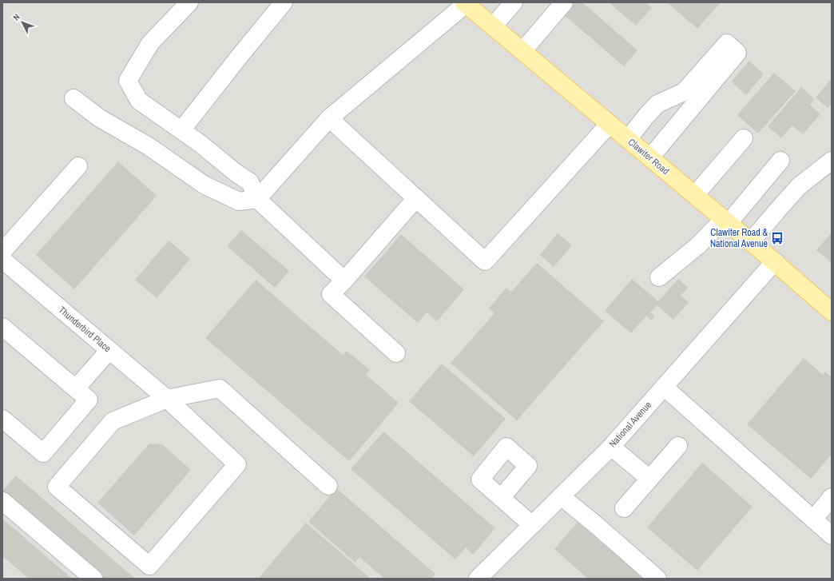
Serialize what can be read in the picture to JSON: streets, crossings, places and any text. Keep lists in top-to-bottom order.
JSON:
{
  "streets": {
    "main road": ["Clawiter Road"],
    "street": ["Thunderbird Place", "National Avenue"]
  },
  "crossings": [
    ["Clawiter Road", "National Avenue"]
  ],
  "places": {
    "bus stop": ["Clawiter Road & National Avenue"]
  },
  "north": "top left"
}
